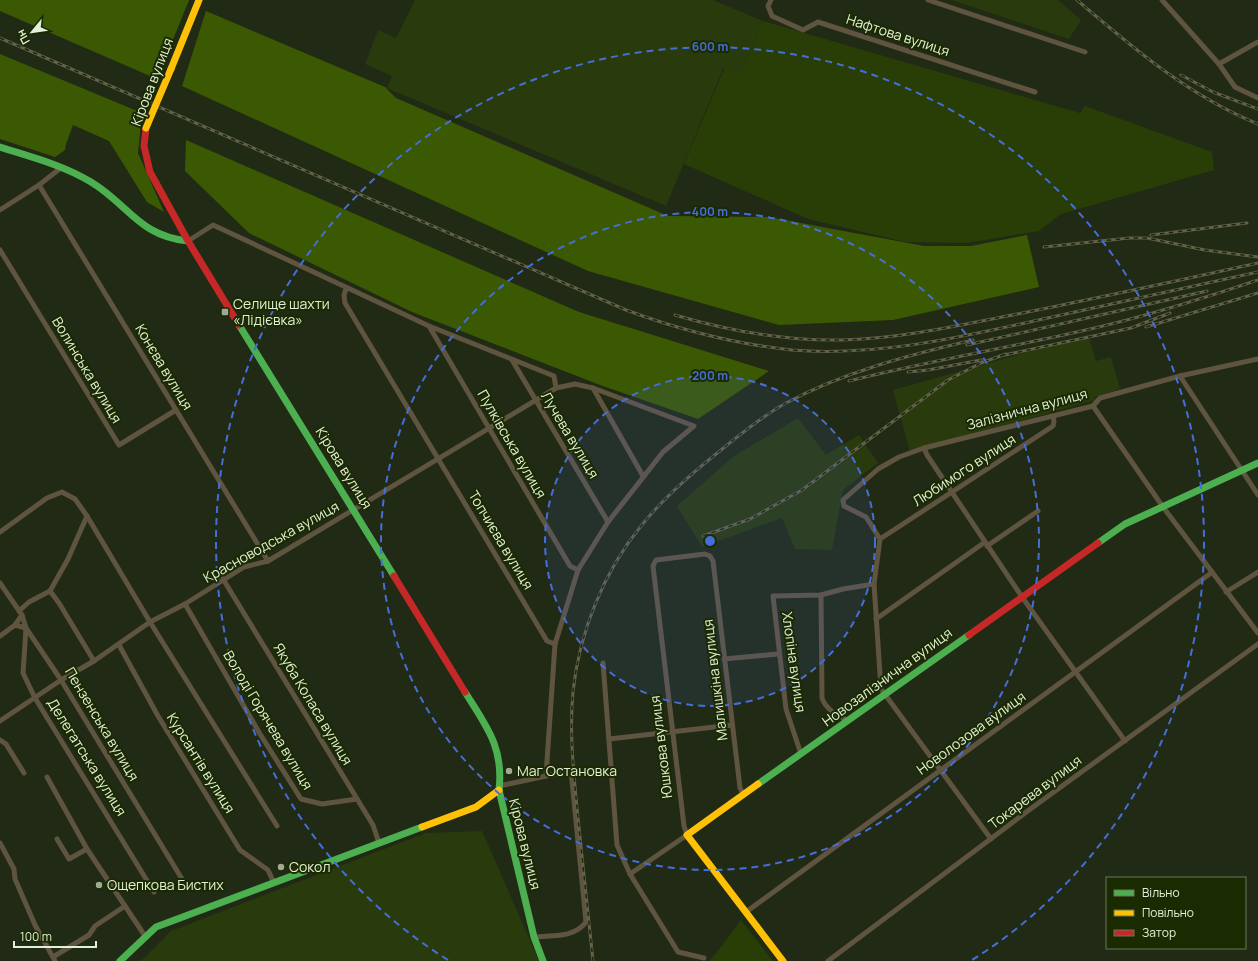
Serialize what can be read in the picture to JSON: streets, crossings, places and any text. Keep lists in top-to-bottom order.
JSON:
{
  "streets": {
    "main road": ["Кірова вулиця", "Новозалізнична вулиця", "Юшкова вулиця"],
    "street": [
      "Нафтова вулиця",
      "Конєва вулиця",
      "Волинська вулиця",
      "Залізнична вулиця",
      "Лучева вулиця",
      "Пулківська вулиця",
      "Любимого вулиця",
      "Топчиєва вулиця",
      "Красноводська вулиця",
      "Хлопіна вулиця",
      "Малишкіна вулиця",
      "Якуба Коласа вулиця",
      "Володі Горячева вулиця",
      "Пензенська вулиця",
      "Новолозова вулиця",
      "Делегатська вулиця",
      "Курсантів вулиця",
      "Токарева вулиця"
    ]
  },
  "crossings": [
    ["Кірова вулиця", "Красноводська вулиця"],
    ["Конєва вулиця", "Волинська вулиця"],
    ["Конєва вулиця", "Красноводська вулиця"],
    ["Залізнична вулиця", "Любимого вулиця"],
    ["Лучева вулиця", "Красноводська вулиця"],
    ["Пулківська вулиця", "Красноводська вулиця"],
    ["Топчиєва вулиця", "Красноводська вулиця"],
    ["Красноводська вулиця", "Якуба Коласа вулиця"],
    ["Красноводська вулиця", "Володі Горячева вулиця"],
    ["Красноводська вулиця", "Пензенська вулиця"],
    ["Красноводська вулиця", "Делегатська вулиця"],
    ["Красноводська вулиця", "Курсантів вулиця"],
    ["Хлопіна вулиця", "Новозалізнична вулиця"],
    ["Новозалізнична вулиця", "Малишкіна вулиця"],
    ["Новозалізнична вулиця", "Юшкова вулиця"],
    ["Малишкіна вулиця", "Юшкова вулиця"],
    ["Якуба Коласа вулиця", "Володі Горячева вулиця"],
    ["Пензенська вулиця", "Делегатська вулиця"],
    ["Новолозова вулиця", "Юшкова вулиця"]
  ],
  "places": {
    "transit": ["Селище шахти «Лідієвка»"],
    "other": ["Маг Остановка", "Сокол", "Ощепкова Бистих"]
  },
  "legend": ["Вільно", "Повільно", "Затор"],
  "scale_bar": "100 m",
  "north": "bottom left",
  "rings": ["600 m", "400 m", "200 m"]
}
